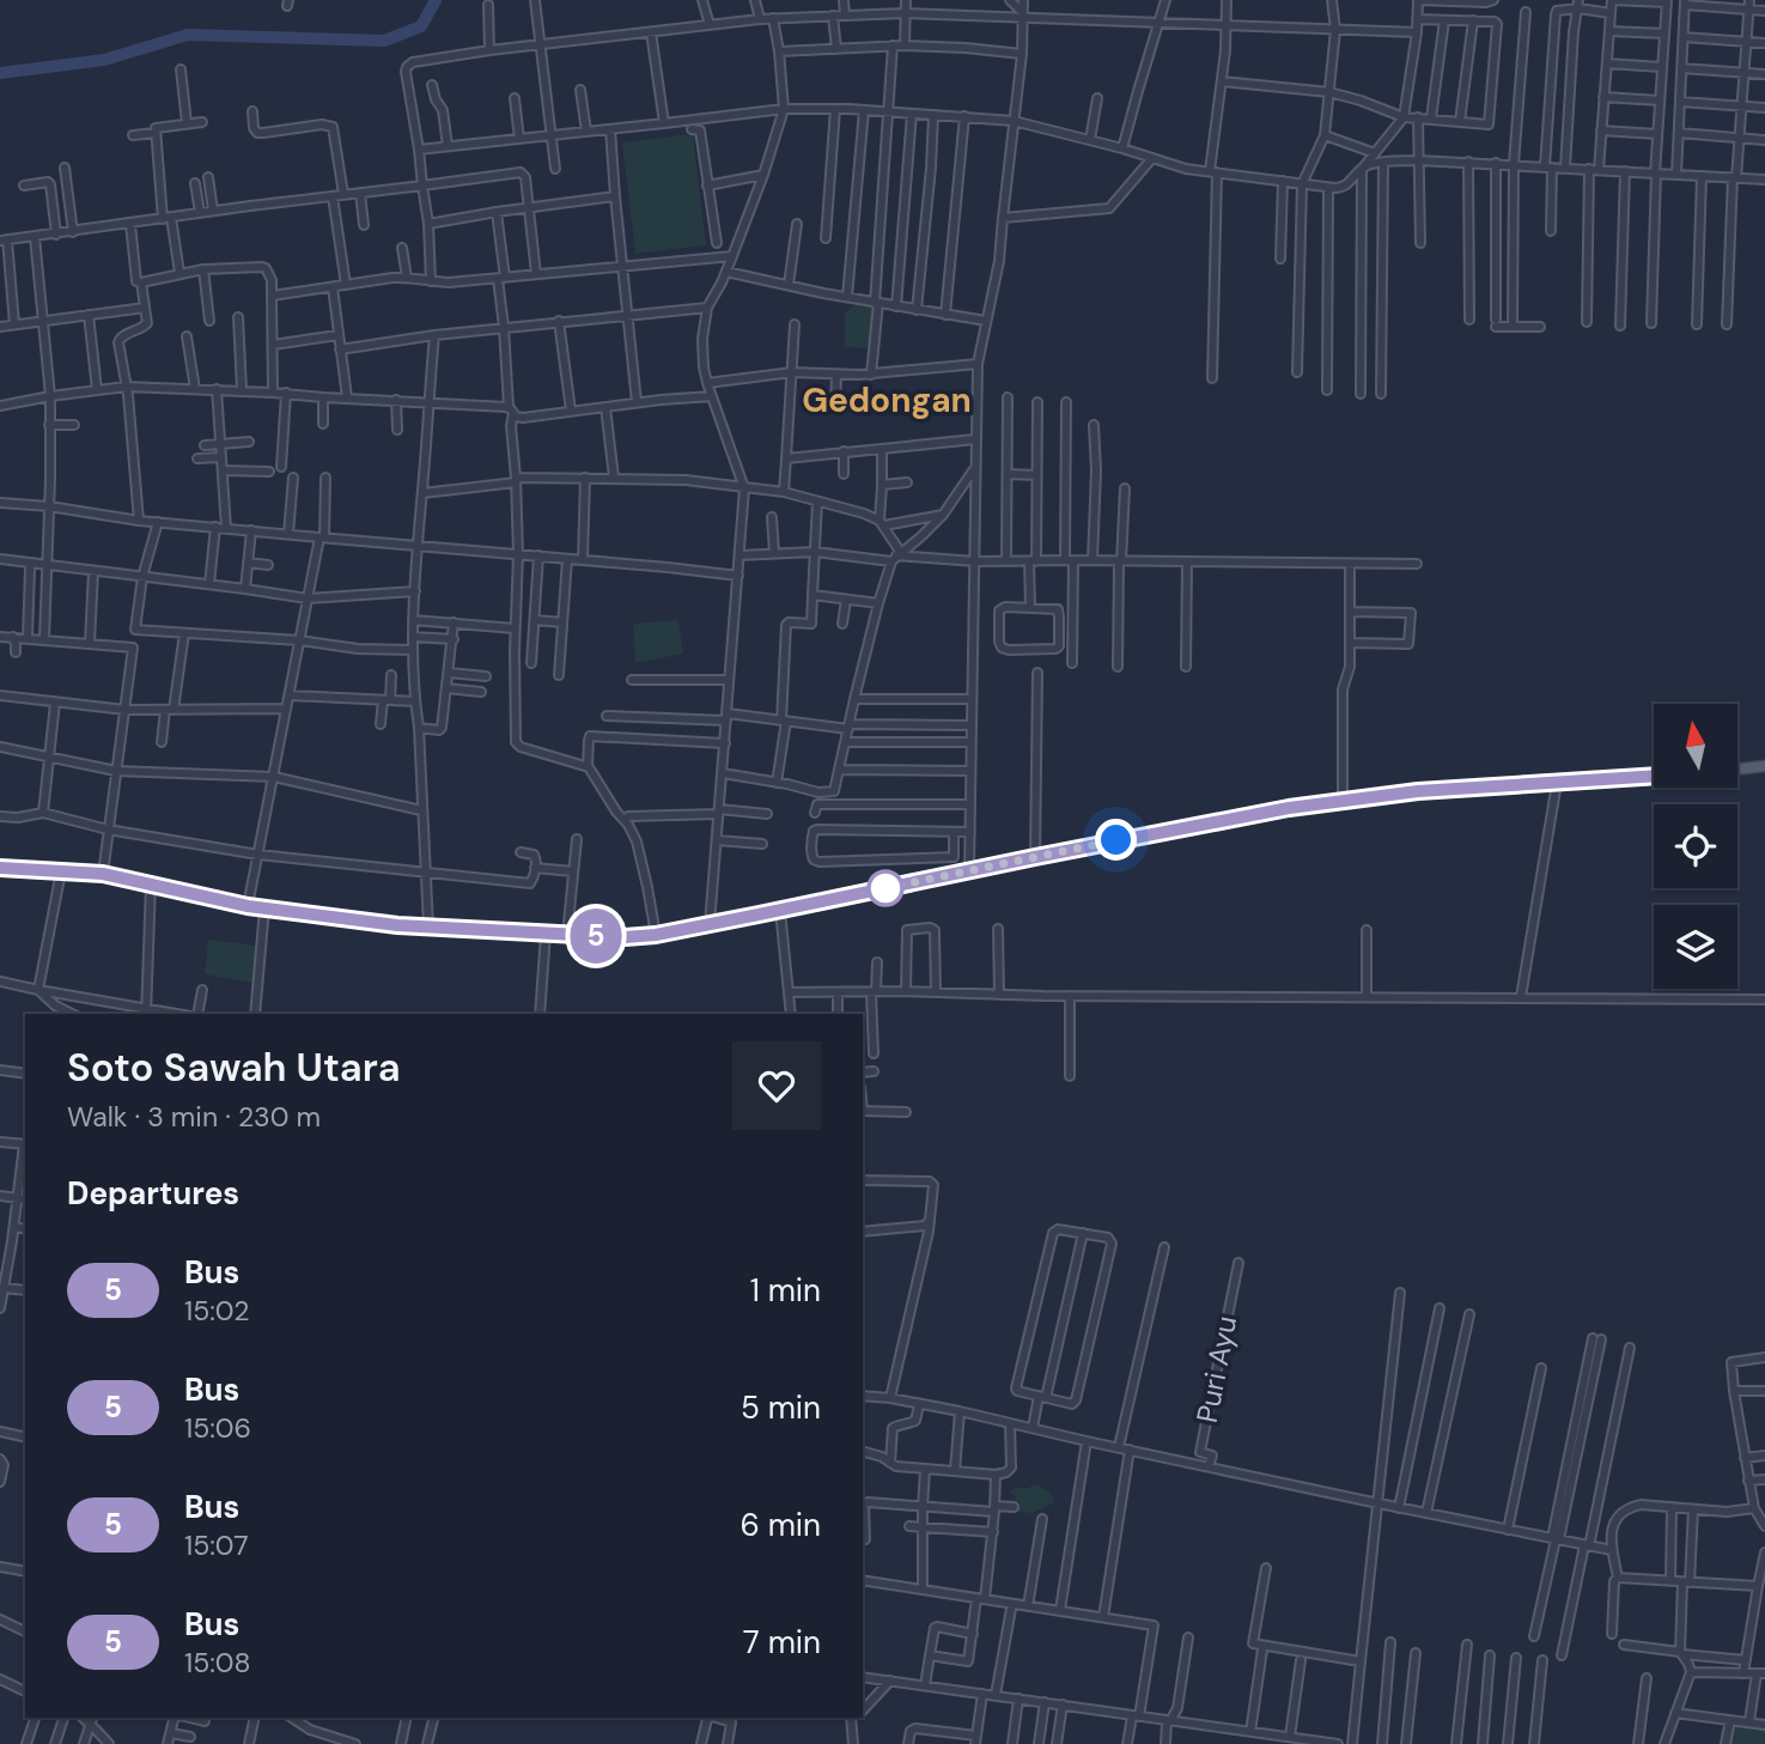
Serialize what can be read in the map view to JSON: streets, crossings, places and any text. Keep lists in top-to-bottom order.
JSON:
{
  "streets": {
    "street": ["Puri Ayu"]
  },
  "districts": ["Gedongan"],
  "lines": ["bus line 5"],
  "north": "top",
  "page": {
    "on_map": "5",
    "heading": [
      ["Soto Sawah Utara", "Walk · 3 min · 230 m"],
      "Departures"
    ],
    "list": [
      {
        "mark": "5",
        "name": "Bus",
        "note": "15:02",
        "value": "1 min"
      },
      {
        "mark": "5",
        "name": "Bus",
        "note": "15:06",
        "value": "5 min"
      },
      {
        "mark": "5",
        "name": "Bus",
        "note": "15:07",
        "value": "6 min"
      },
      {
        "mark": "5",
        "name": "Bus",
        "note": "15:08",
        "value": "7 min"
      }
    ]
  }
}
